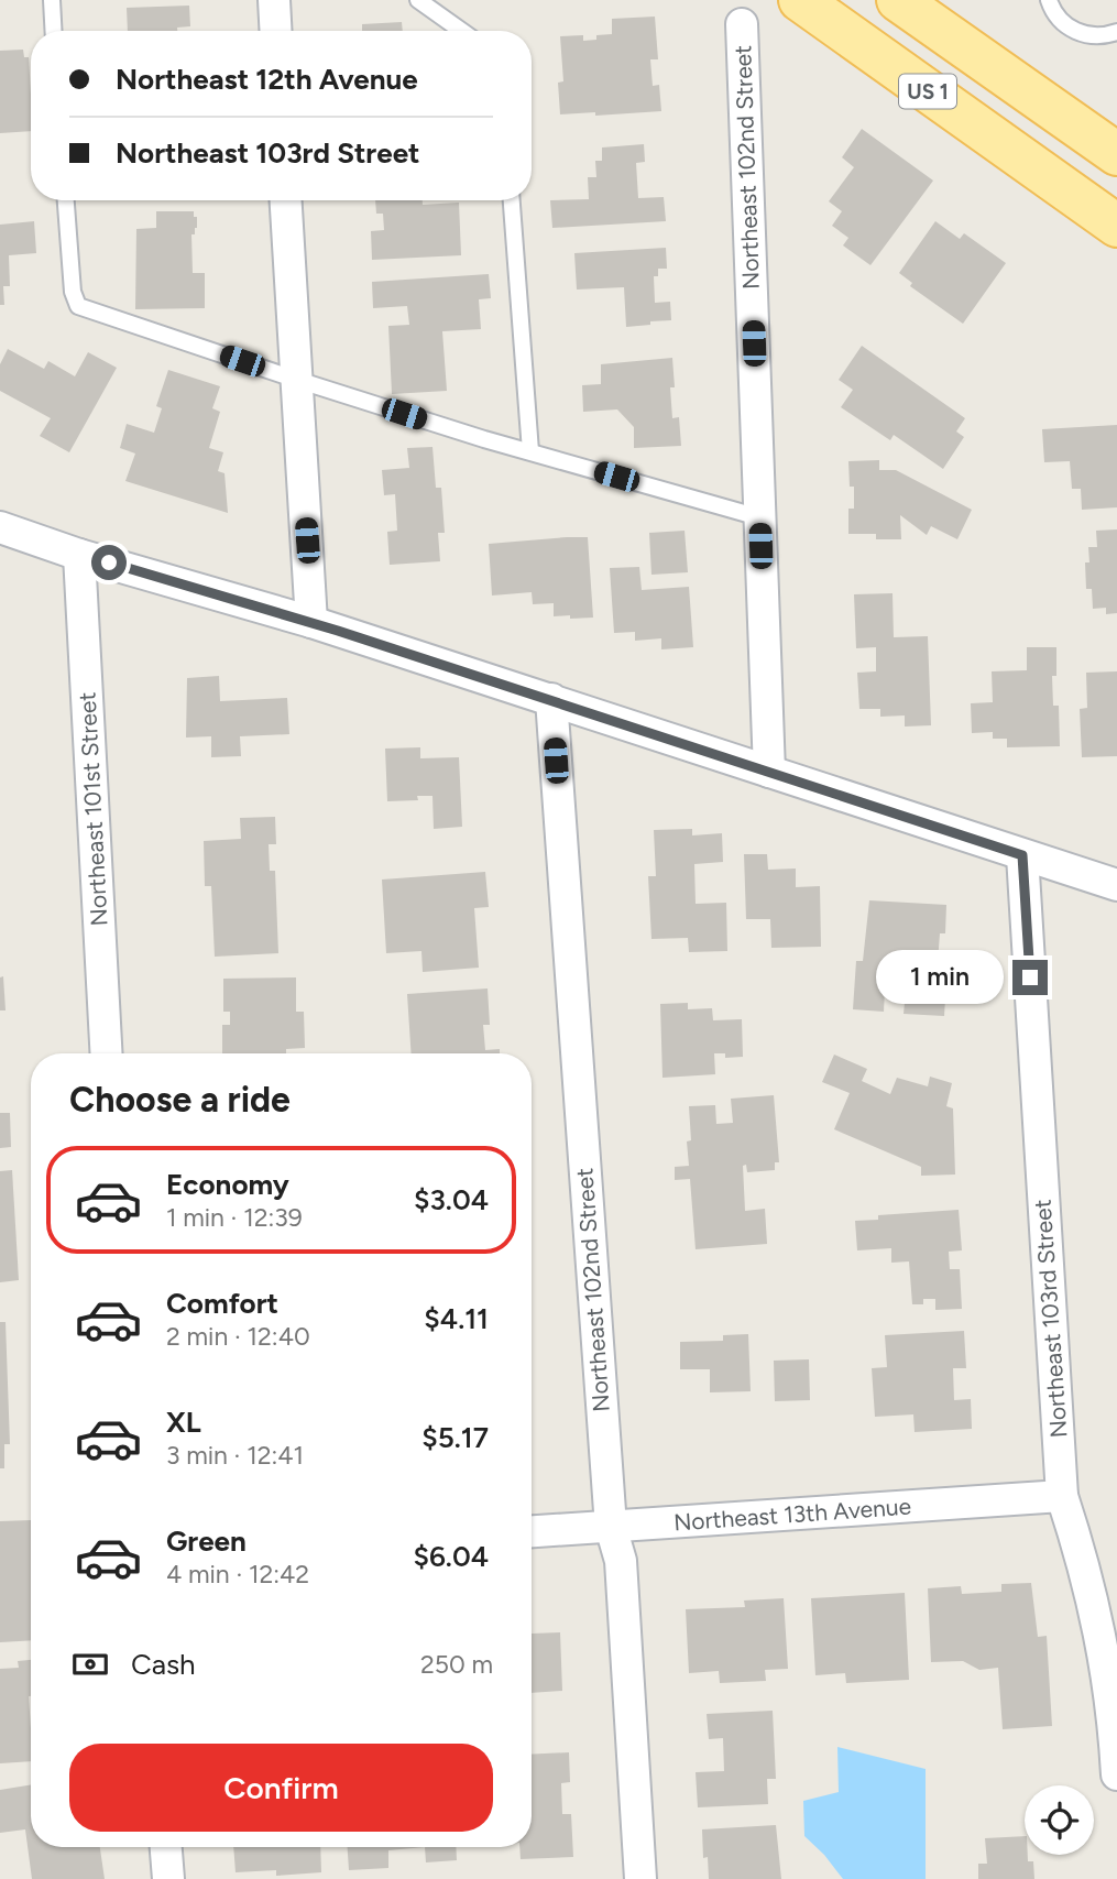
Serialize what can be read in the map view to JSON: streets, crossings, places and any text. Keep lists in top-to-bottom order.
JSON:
{
  "streets": {
    "main road": ["US 1"],
    "street": [
      "Northeast 102nd Street",
      "Northeast 101st Street",
      "Northeast 103rd Street",
      "Northeast 13th Avenue"
    ]
  },
  "crossings": [
    ["Northeast 102nd Street", "Northeast 13th Avenue"],
    ["Northeast 103rd Street", "Northeast 13th Avenue"]
  ],
  "page": {
    "banner": ["Northeast 12th Avenue", "Northeast 103rd Street"],
    "bubble": "1 min",
    "heading": "Choose a ride",
    "list": [
      {
        "name": "Economy",
        "note": "1 min · 12:39",
        "value": "$3.04"
      },
      {
        "name": "Comfort",
        "note": "2 min · 12:40",
        "value": "$4.11"
      },
      {
        "name": "XL",
        "note": "3 min · 12:41",
        "value": "$5.17"
      },
      {
        "name": "Green",
        "note": "4 min · 12:42",
        "value": "$6.04"
      }
    ],
    "pay": ["Cash", "250 m"],
    "buttons": "Confirm"
  }
}
